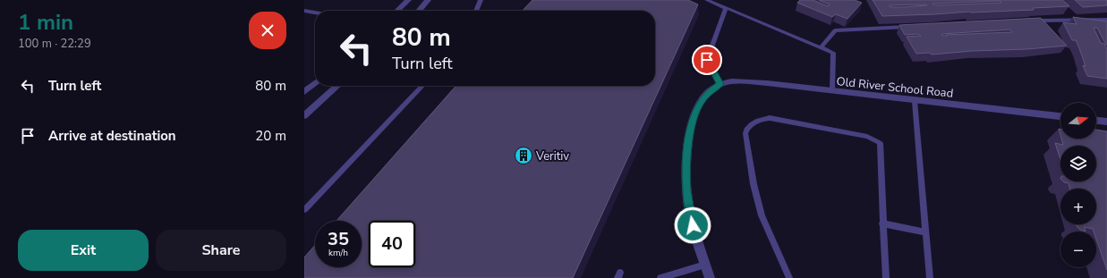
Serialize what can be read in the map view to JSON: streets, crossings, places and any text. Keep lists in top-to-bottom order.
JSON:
{
  "streets": {
    "street": ["Old River School Road"]
  },
  "places": {
    "building": ["Veritiv"]
  },
  "north": "right",
  "page": {
    "heading": ["1 min", "100 m · 22:29"],
    "turn": ["80 m", "Turn left"],
    "list": [
      {
        "name": "Turn left",
        "value": "80 m"
      },
      {
        "name": "Arrive at destination",
        "value": "20 m"
      }
    ],
    "map_buttons": ["+", "−"],
    "speed": "35 km/h",
    "limit": "40",
    "buttons": ["Exit", "Share"]
  }
}
